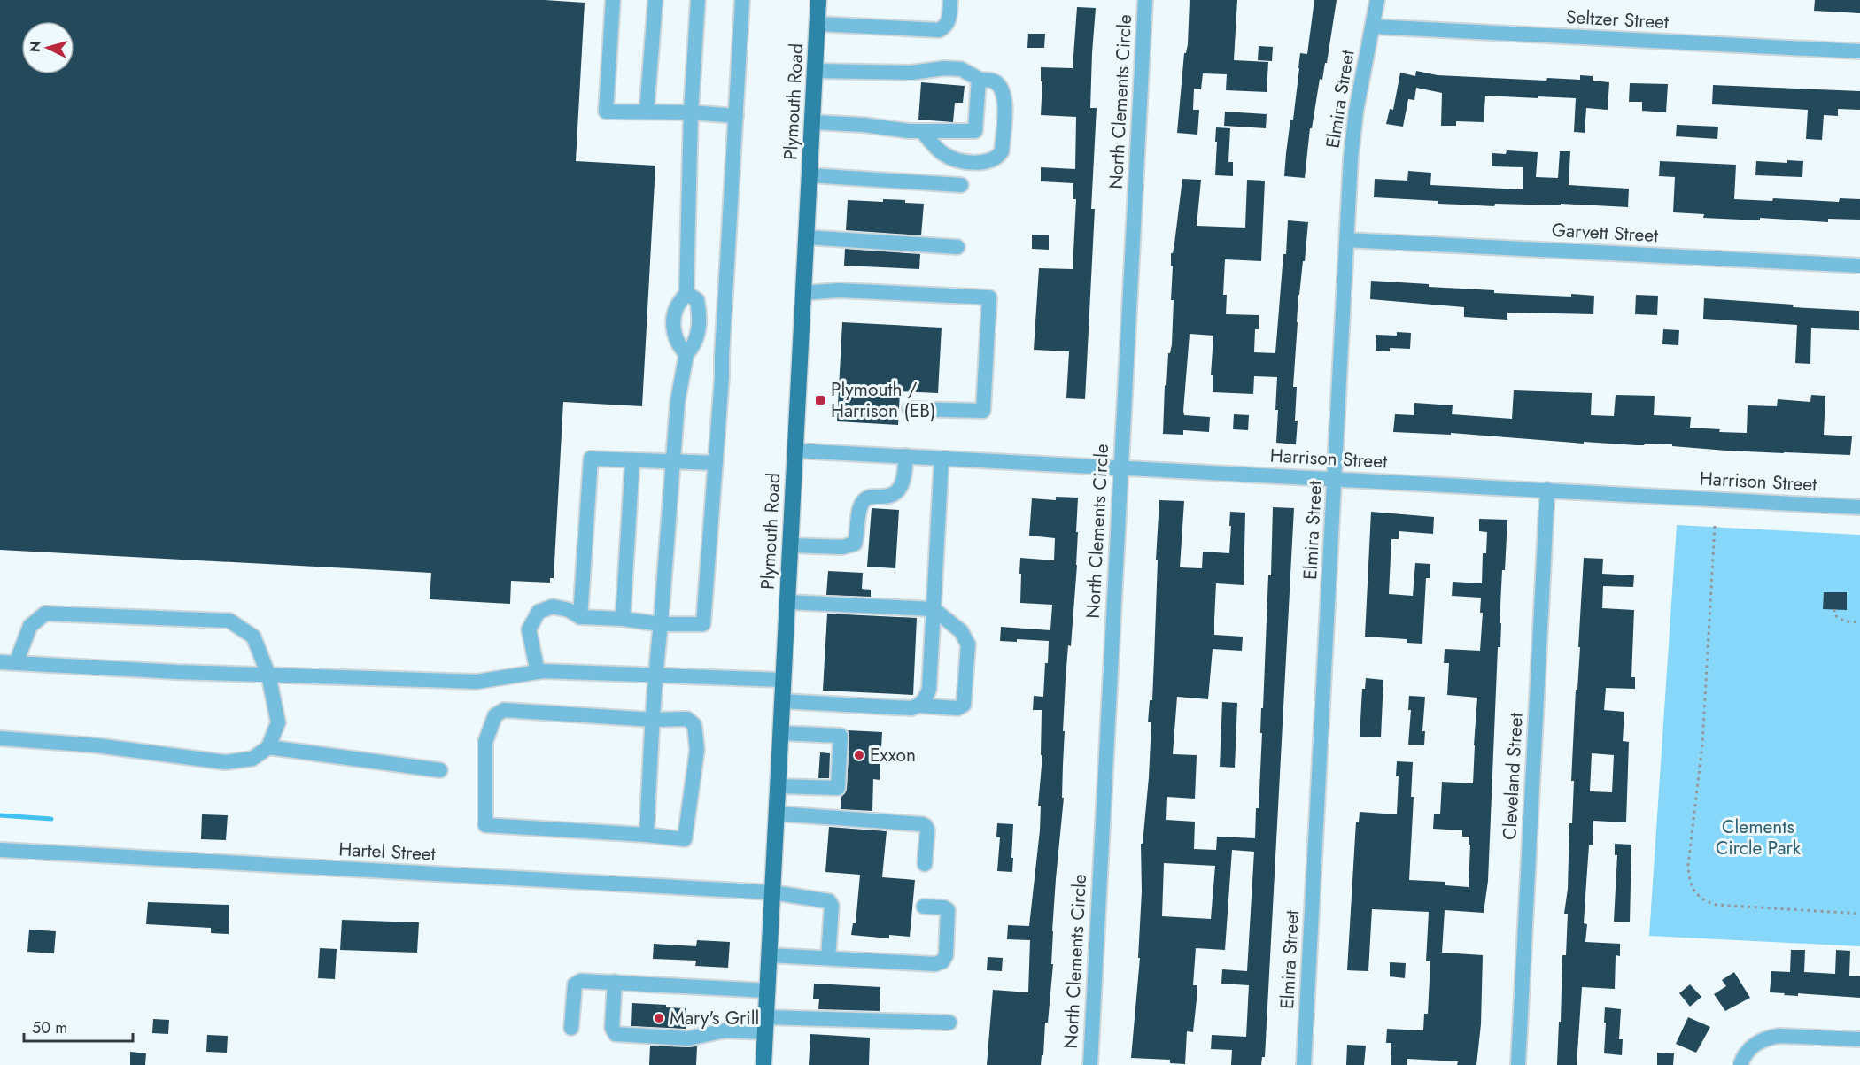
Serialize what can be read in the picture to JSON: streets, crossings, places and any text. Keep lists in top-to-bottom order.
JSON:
{
  "streets": {
    "main road": ["Plymouth Road"],
    "street": [
      "Seltzer Street",
      "Elmira Street",
      "North Clements Circle",
      "Garvett Street",
      "Harrison Street",
      "Cleveland Street",
      "Hartel Street"
    ]
  },
  "crossings": [
    ["Seltzer Street", "Elmira Street"],
    ["Elmira Street", "Garvett Street"],
    ["Elmira Street", "Harrison Street"],
    ["Plymouth Road", "Harrison Street"],
    ["Plymouth Road", "Hartel Street"],
    ["North Clements Circle", "Harrison Street"],
    ["Harrison Street", "Cleveland Street"]
  ],
  "parks": ["Clements Circle Park"],
  "places": {
    "transit": ["Plymouth / Harrison (EB)"],
    "other": ["Exxon", "Mary's Grill"]
  },
  "scale_bar": "50 m",
  "north": "left"
}
